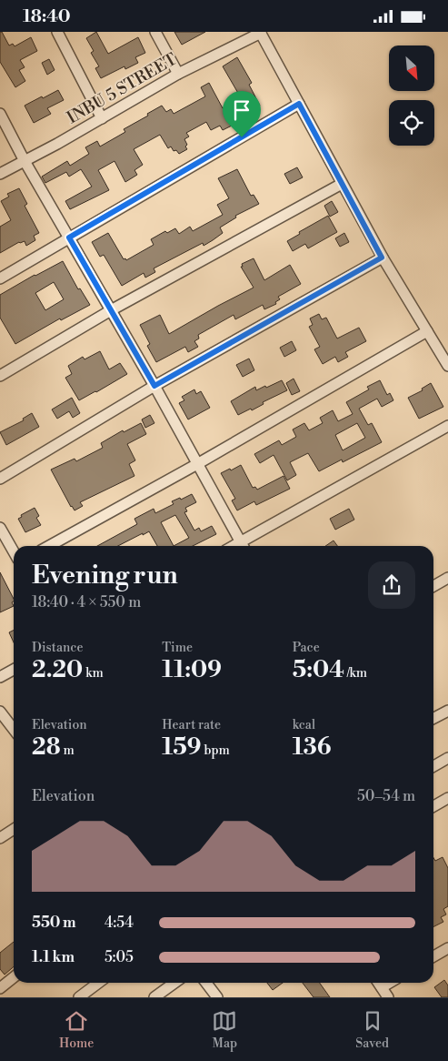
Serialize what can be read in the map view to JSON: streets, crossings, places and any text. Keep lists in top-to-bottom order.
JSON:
{
  "streets": {
    "street": ["INBU 5 STREET"]
  },
  "north": "bottom right",
  "page": {
    "status": "18:40",
    "heading": ["Evening run", "18:40 · 4 × 550 m"],
    "stats": [
      ["Distance", "2.20 km"],
      ["Time", "11:09"],
      ["Pace", "5:04 /km"],
      ["Elevation", "28 m"],
      ["Heart rate", "159 bpm"],
      ["kcal", "136"]
    ],
    "chart": ["Elevation", "50–54 m"],
    "list": [
      {
        "name": "550 m",
        "note": "4:54"
      },
      {
        "name": "1.1 km",
        "note": "5:05"
      }
    ],
    "tabs": ["Home", "Map", "Saved"]
  }
}
